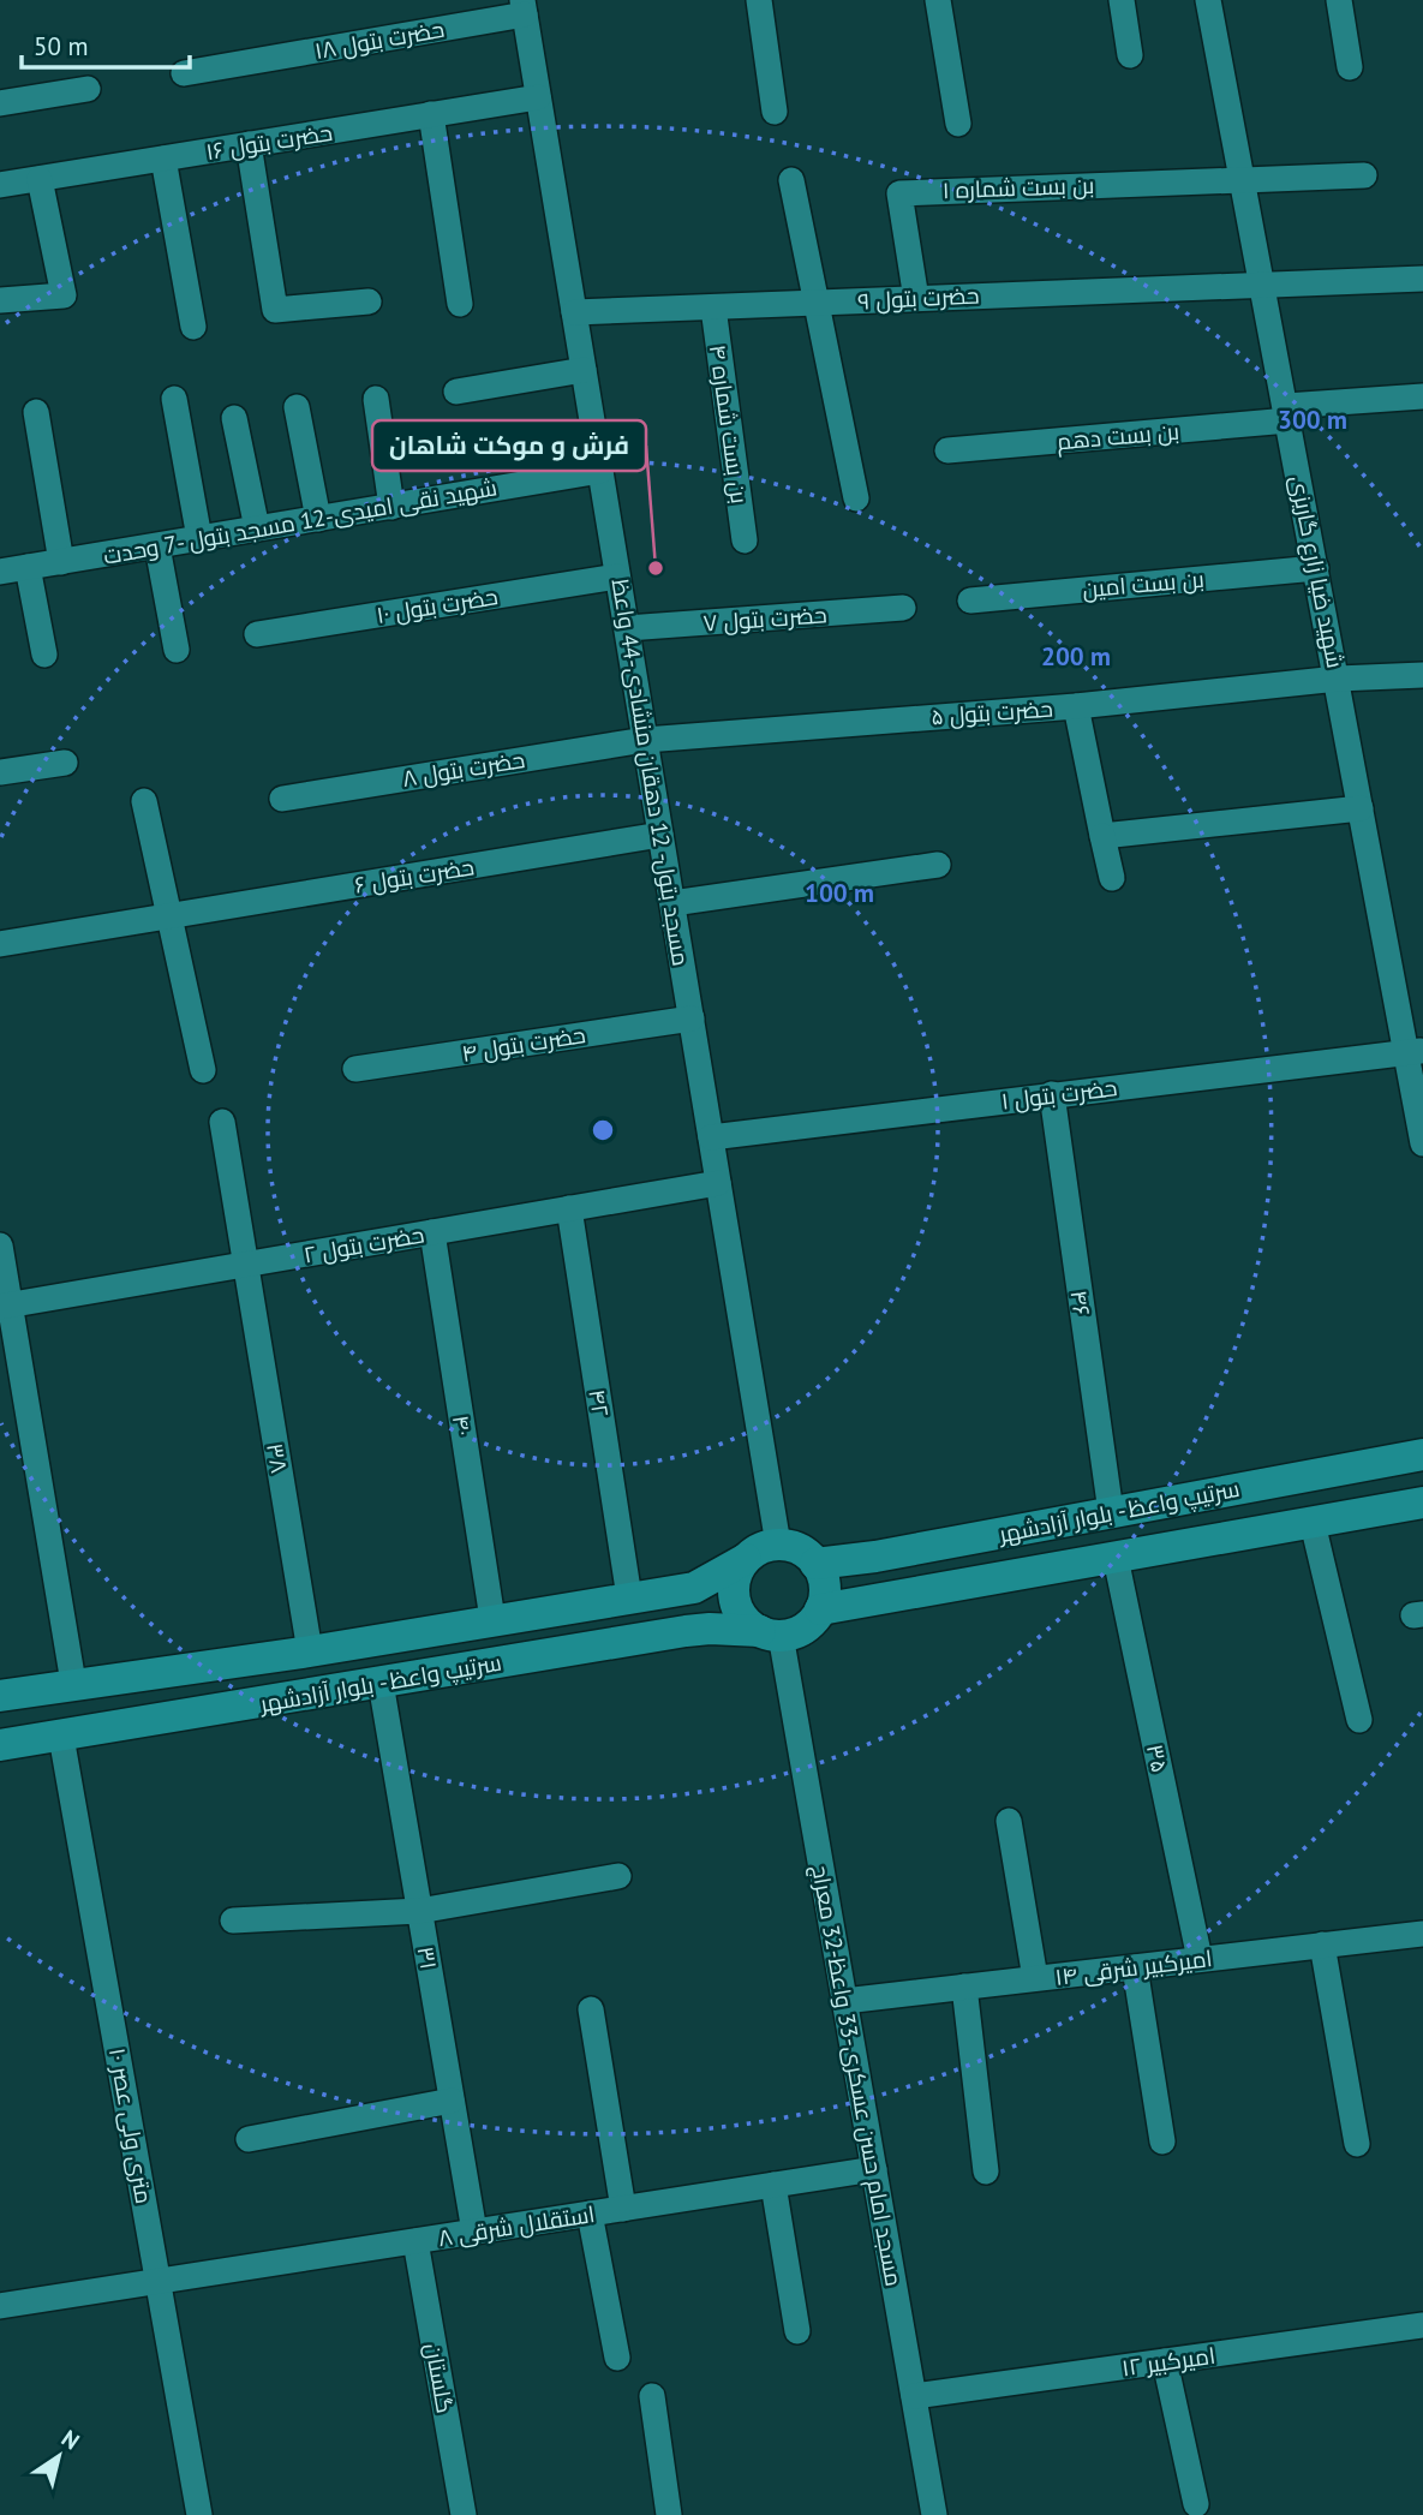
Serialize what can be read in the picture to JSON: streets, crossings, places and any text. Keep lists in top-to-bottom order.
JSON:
{
  "streets": {
    "main road": ["سرتیپ واعظ - بلوار آزادشهر"],
    "street": [
      "حضرت بتول ۱۸",
      "حضرت بتول ۱۶",
      "بن بست شماره ۱",
      "حضرت بتول ۹",
      "بن بست شماره ۴",
      "بن بست دهم",
      "شهید نقی امیدی-12 مسجد بتول -7 وحدت",
      "شهید ضیا زارع گاریزی",
      "بن بست امین",
      "حضرت بتول ۱۰",
      "حضرت بتول ۷",
      "حضرت بتول ۵",
      "حضرت بتول ۸",
      "مسجد بتول- 12 دهقان منشادی-44 واعظ",
      "حضرت بتول ۶",
      "حضرت بتول ۴",
      "حضرت بتول ۱",
      "حضرت بتول ۲",
      "۴۶",
      "۴۲",
      "۴۰",
      "۳۸",
      "۳۵",
      "۳۱",
      "۱۴ امیرکبیر شرقی",
      "مسجد امام حسن عسکری-33 واعظ-32 معراج",
      "۱۰ متری ولی عصر",
      "استقلال شرقی ۸",
      "امیرکبیر ۱۲",
      "گلستان"
    ]
  },
  "crossings": [
    ["حضرت بتول ۱۸", "مسجد بتول- 12 دهقان منشادی-44 واعظ"],
    ["حضرت بتول ۱۶", "مسجد بتول- 12 دهقان منشادی-44 واعظ"],
    ["بن بست شماره ۱", "حضرت بتول ۹"],
    ["بن بست شماره ۱", "شهید ضیا زارع گاریزی"],
    ["حضرت بتول ۹", "بن بست شماره ۴"],
    ["حضرت بتول ۹", "شهید ضیا زارع گاریزی"],
    ["حضرت بتول ۹", "مسجد بتول- 12 دهقان منشادی-44 واعظ"],
    ["بن بست دهم", "شهید ضیا زارع گاریزی"],
    ["شهید نقی امیدی-12 مسجد بتول -7 وحدت", "مسجد بتول- 12 دهقان منشادی-44 واعظ"],
    ["شهید ضیا زارع گاریزی", "بن بست امین"],
    ["شهید ضیا زارع گاریزی", "حضرت بتول ۵"],
    ["شهید ضیا زارع گاریزی", "حضرت بتول ۱"],
    ["حضرت بتول ۱۰", "مسجد بتول- 12 دهقان منشادی-44 واعظ"],
    ["حضرت بتول ۷", "مسجد بتول- 12 دهقان منشادی-44 واعظ"],
    ["حضرت بتول ۵", "حضرت بتول ۸"],
    ["حضرت بتول ۵", "مسجد بتول- 12 دهقان منشادی-44 واعظ"],
    ["حضرت بتول ۸", "مسجد بتول- 12 دهقان منشادی-44 واعظ"],
    ["مسجد بتول- 12 دهقان منشادی-44 واعظ", "حضرت بتول ۶"],
    ["مسجد بتول- 12 دهقان منشادی-44 واعظ", "حضرت بتول ۴"],
    ["مسجد بتول- 12 دهقان منشادی-44 واعظ", "حضرت بتول ۱"],
    ["مسجد بتول- 12 دهقان منشادی-44 واعظ", "حضرت بتول ۲"],
    ["مسجد بتول- 12 دهقان منشادی-44 واعظ", "سرتیپ واعظ - بلوار آزادشهر"],
    ["مسجد بتول- 12 دهقان منشادی-44 واعظ", "مسجد امام حسن عسکری-33 واعظ-32 معراج"],
    ["حضرت بتول ۱", "۴۶"],
    ["حضرت بتول ۲", "۴۲"],
    ["حضرت بتول ۲", "۴۰"],
    ["حضرت بتول ۲", "۳۸"],
    ["۴۶", "سرتیپ واعظ - بلوار آزادشهر"],
    ["۴۲", "سرتیپ واعظ - بلوار آزادشهر"],
    ["۴۰", "سرتیپ واعظ - بلوار آزادشهر"],
    ["۳۸", "سرتیپ واعظ - بلوار آزادشهر"],
    ["سرتیپ واعظ - بلوار آزادشهر", "۳۵"],
    ["سرتیپ واعظ - بلوار آزادشهر", "۳۱"],
    ["سرتیپ واعظ - بلوار آزادشهر", "مسجد امام حسن عسکری-33 واعظ-32 معراج"],
    ["سرتیپ واعظ - بلوار آزادشهر", "۱۰ متری ولی عصر"],
    ["۳۵", "۱۴ امیرکبیر شرقی"],
    ["۳۱", "استقلال شرقی ۸"],
    ["۱۴ امیرکبیر شرقی", "مسجد امام حسن عسکری-33 واعظ-32 معراج"],
    ["مسجد امام حسن عسکری-33 واعظ-32 معراج", "استقلال شرقی ۸"],
    ["مسجد امام حسن عسکری-33 واعظ-32 معراج", "امیرکبیر ۱۲"],
    ["۱۰ متری ولی عصر", "استقلال شرقی ۸"],
    ["استقلال شرقی ۸", "گلستان"]
  ],
  "places": ["فرش و موکت شاهان"],
  "scale_bar": "50 m",
  "north": "top right",
  "rings": ["300 m", "200 m", "100 m"]
}
